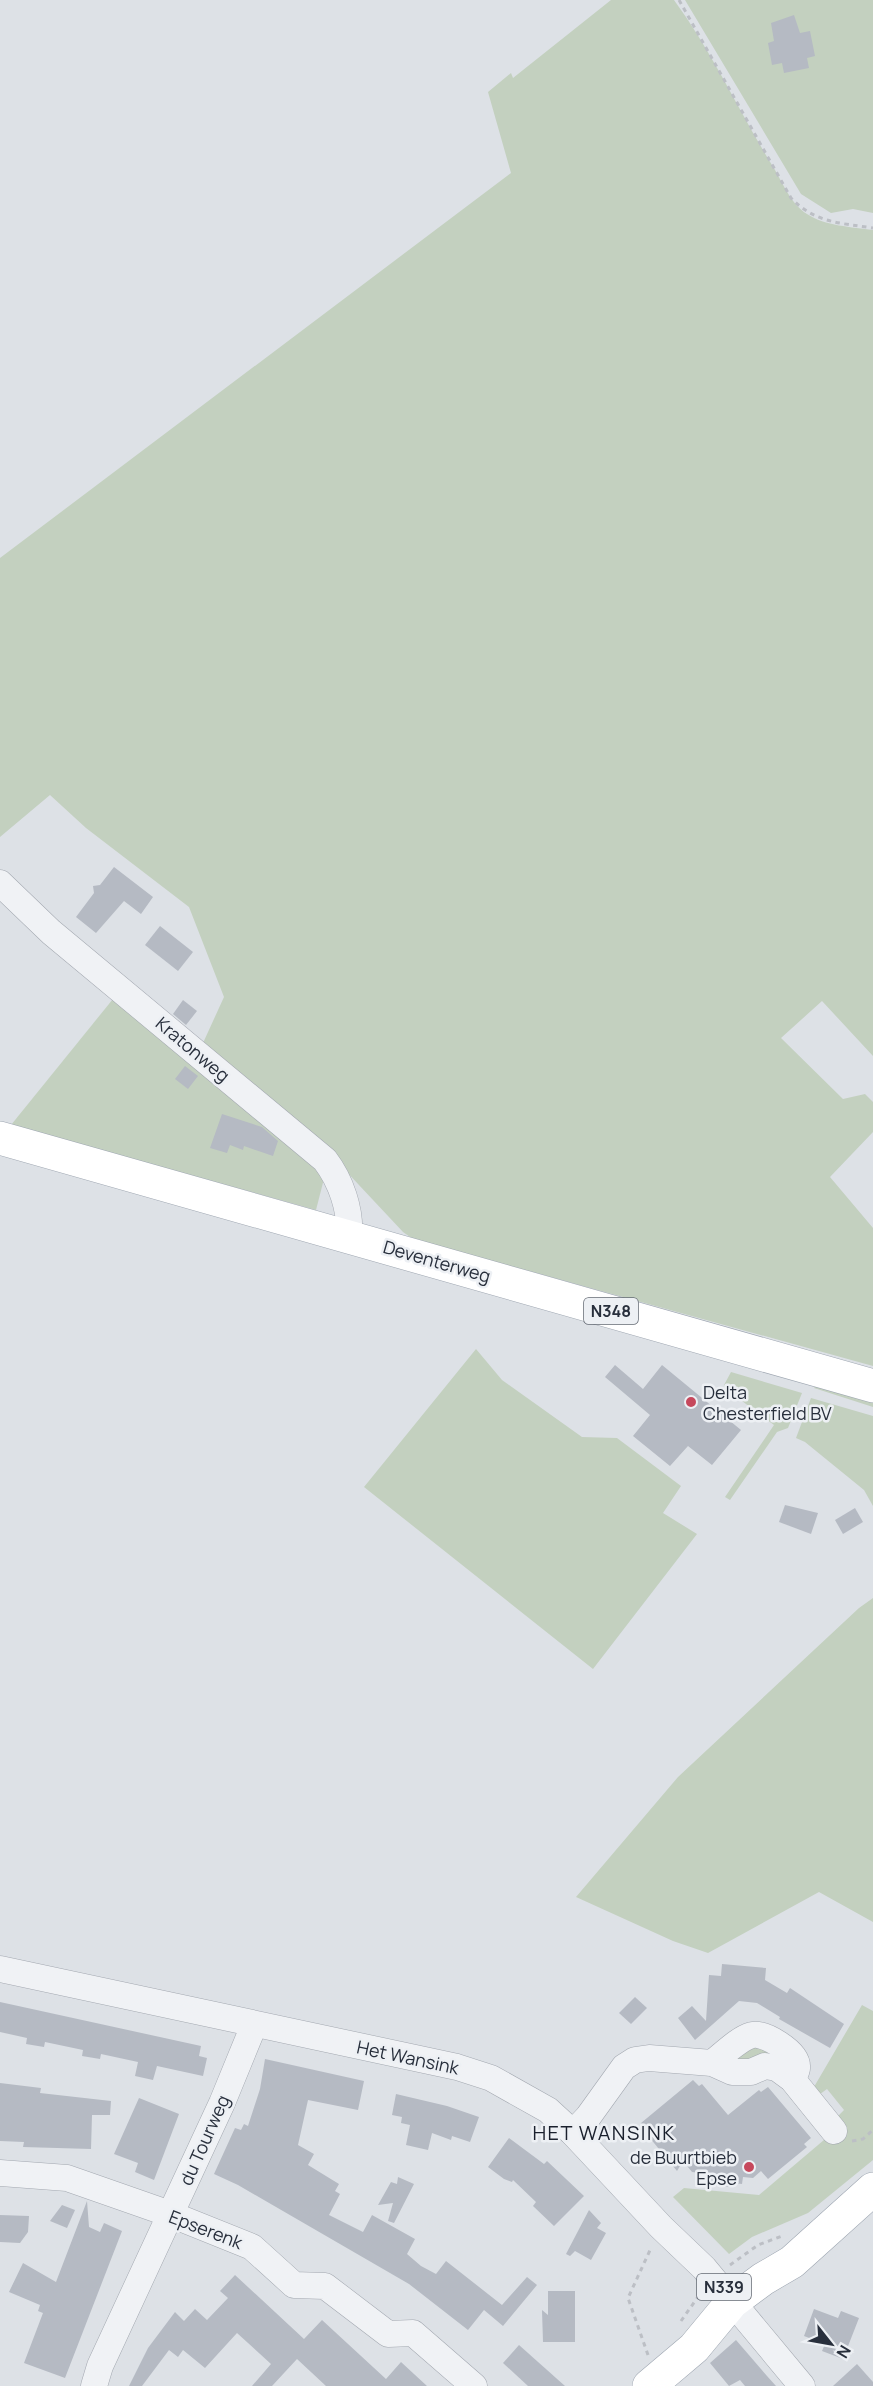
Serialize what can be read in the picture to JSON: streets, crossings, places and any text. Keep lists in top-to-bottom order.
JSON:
{
  "streets": {
    "main road": ["Deventerweg", "N348", "N339"],
    "street": [
      "Kratonweg",
      "Het Wansink",
      "du Tourweg",
      "Epserenk"
    ]
  },
  "crossings": [
    ["Kratonweg", "Deventerweg"],
    ["Het Wansink", "du Tourweg"],
    ["Het Wansink", "N339"],
    ["du Tourweg", "Epserenk"]
  ],
  "districts": ["HET WANSINK"],
  "places": ["Delta Chesterfield BV", "de Buurtbieb Epse"],
  "north": "bottom right"
}
